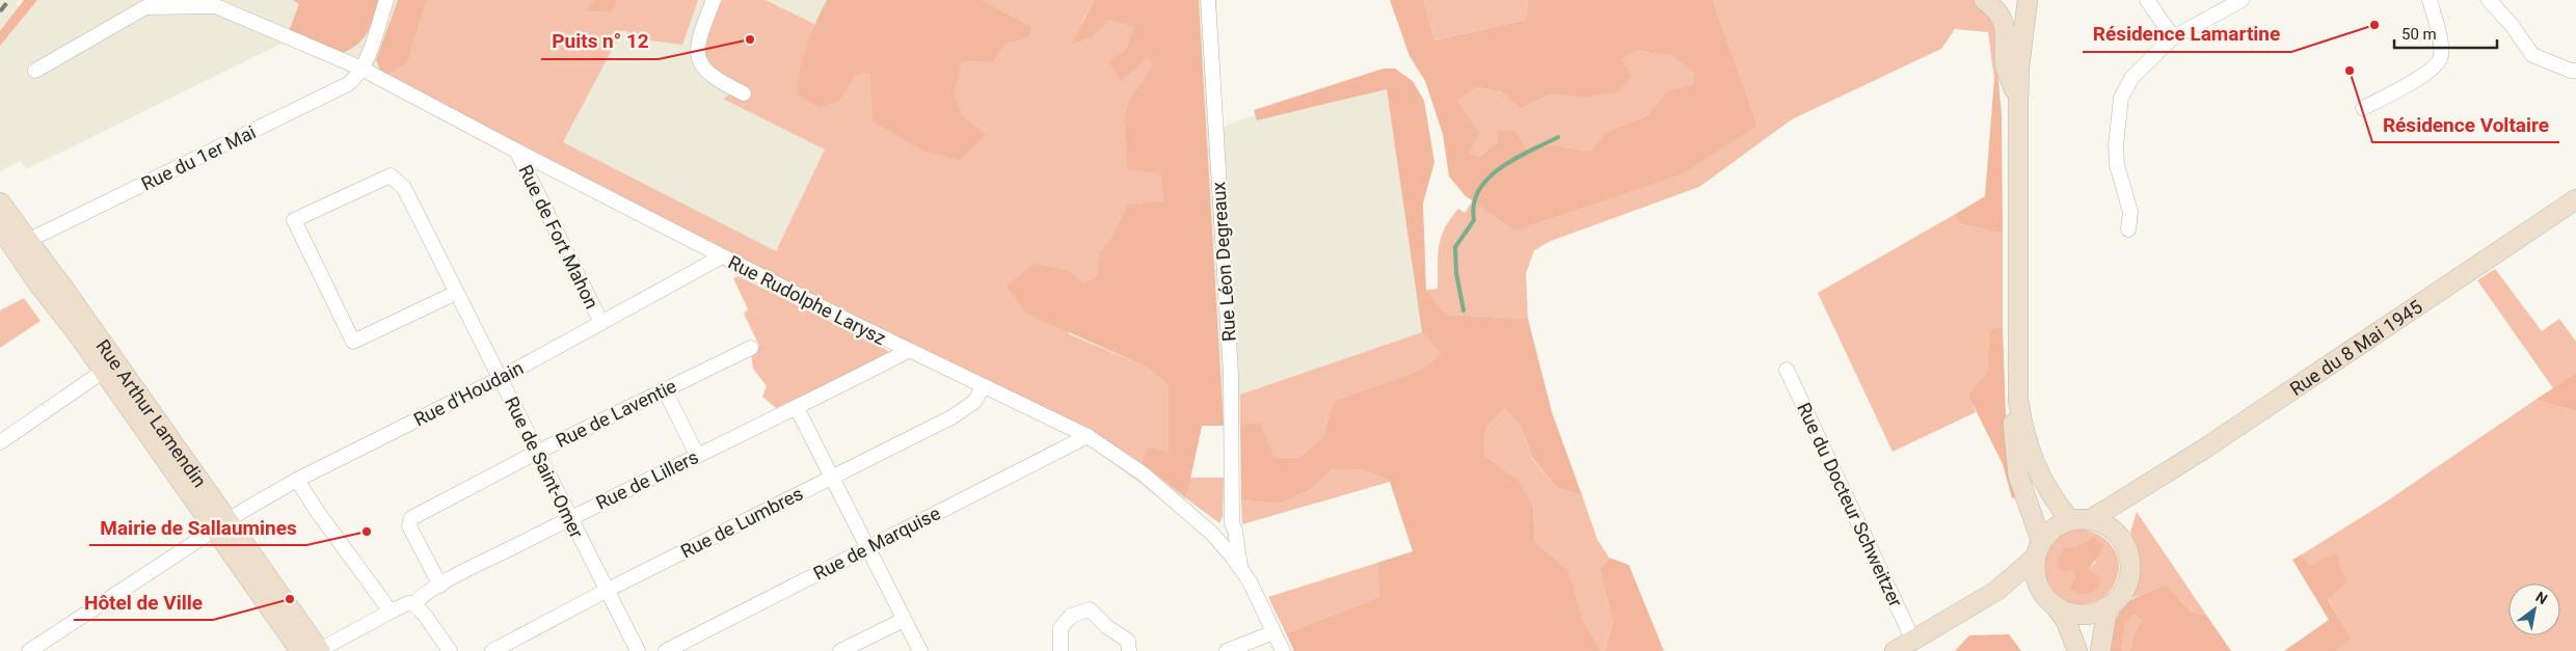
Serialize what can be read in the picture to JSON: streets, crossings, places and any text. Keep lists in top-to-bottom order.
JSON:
{
  "streets": {
    "main road": ["Rue du 8 Mai 1945", "Rue Arthur Lamendin"],
    "street": [
      "Rue du 1er Mai",
      "Rue de Fort Mahon",
      "Rue Léon Degreaux",
      "Rue Rudolphe Larysz",
      "Rue d'Houdain",
      "Rue de Laventie",
      "Rue de Saint-Omer",
      "Rue de Lillers",
      "Rue du Docteur Schweitzer",
      "Rue de Lumbres",
      "Rue de Marquise"
    ]
  },
  "crossings": [
    ["Rue du 1er Mai", "Rue Rudolphe Larysz"],
    ["Rue du 1er Mai", "Rue Arthur Lamendin"],
    ["Rue de Fort Mahon", "Rue Rudolphe Larysz"],
    ["Rue de Fort Mahon", "Rue d'Houdain"],
    ["Rue Léon Degreaux", "Rue Rudolphe Larysz"],
    ["Rue Rudolphe Larysz", "Rue d'Houdain"],
    ["Rue Rudolphe Larysz", "Rue de Lillers"],
    ["Rue Rudolphe Larysz", "Rue de Lumbres"],
    ["Rue Rudolphe Larysz", "Rue de Marquise"],
    ["Rue d'Houdain", "Rue Arthur Lamendin"],
    ["Rue d'Houdain", "Rue de Saint-Omer"],
    ["Rue de Laventie", "Rue de Saint-Omer"],
    ["Rue de Laventie", "Rue de Lillers"],
    ["Rue Arthur Lamendin", "Rue de Lillers"],
    ["Rue de Saint-Omer", "Rue de Lillers"],
    ["Rue de Saint-Omer", "Rue de Lumbres"]
  ],
  "places": [
    "Résidence Lamartine",
    "Puits n° 12",
    "Résidence Voltaire",
    "Mairie de Sallaumines",
    "Hôtel de Ville"
  ],
  "scale_bar": "50 m",
  "north": "top right"
}
